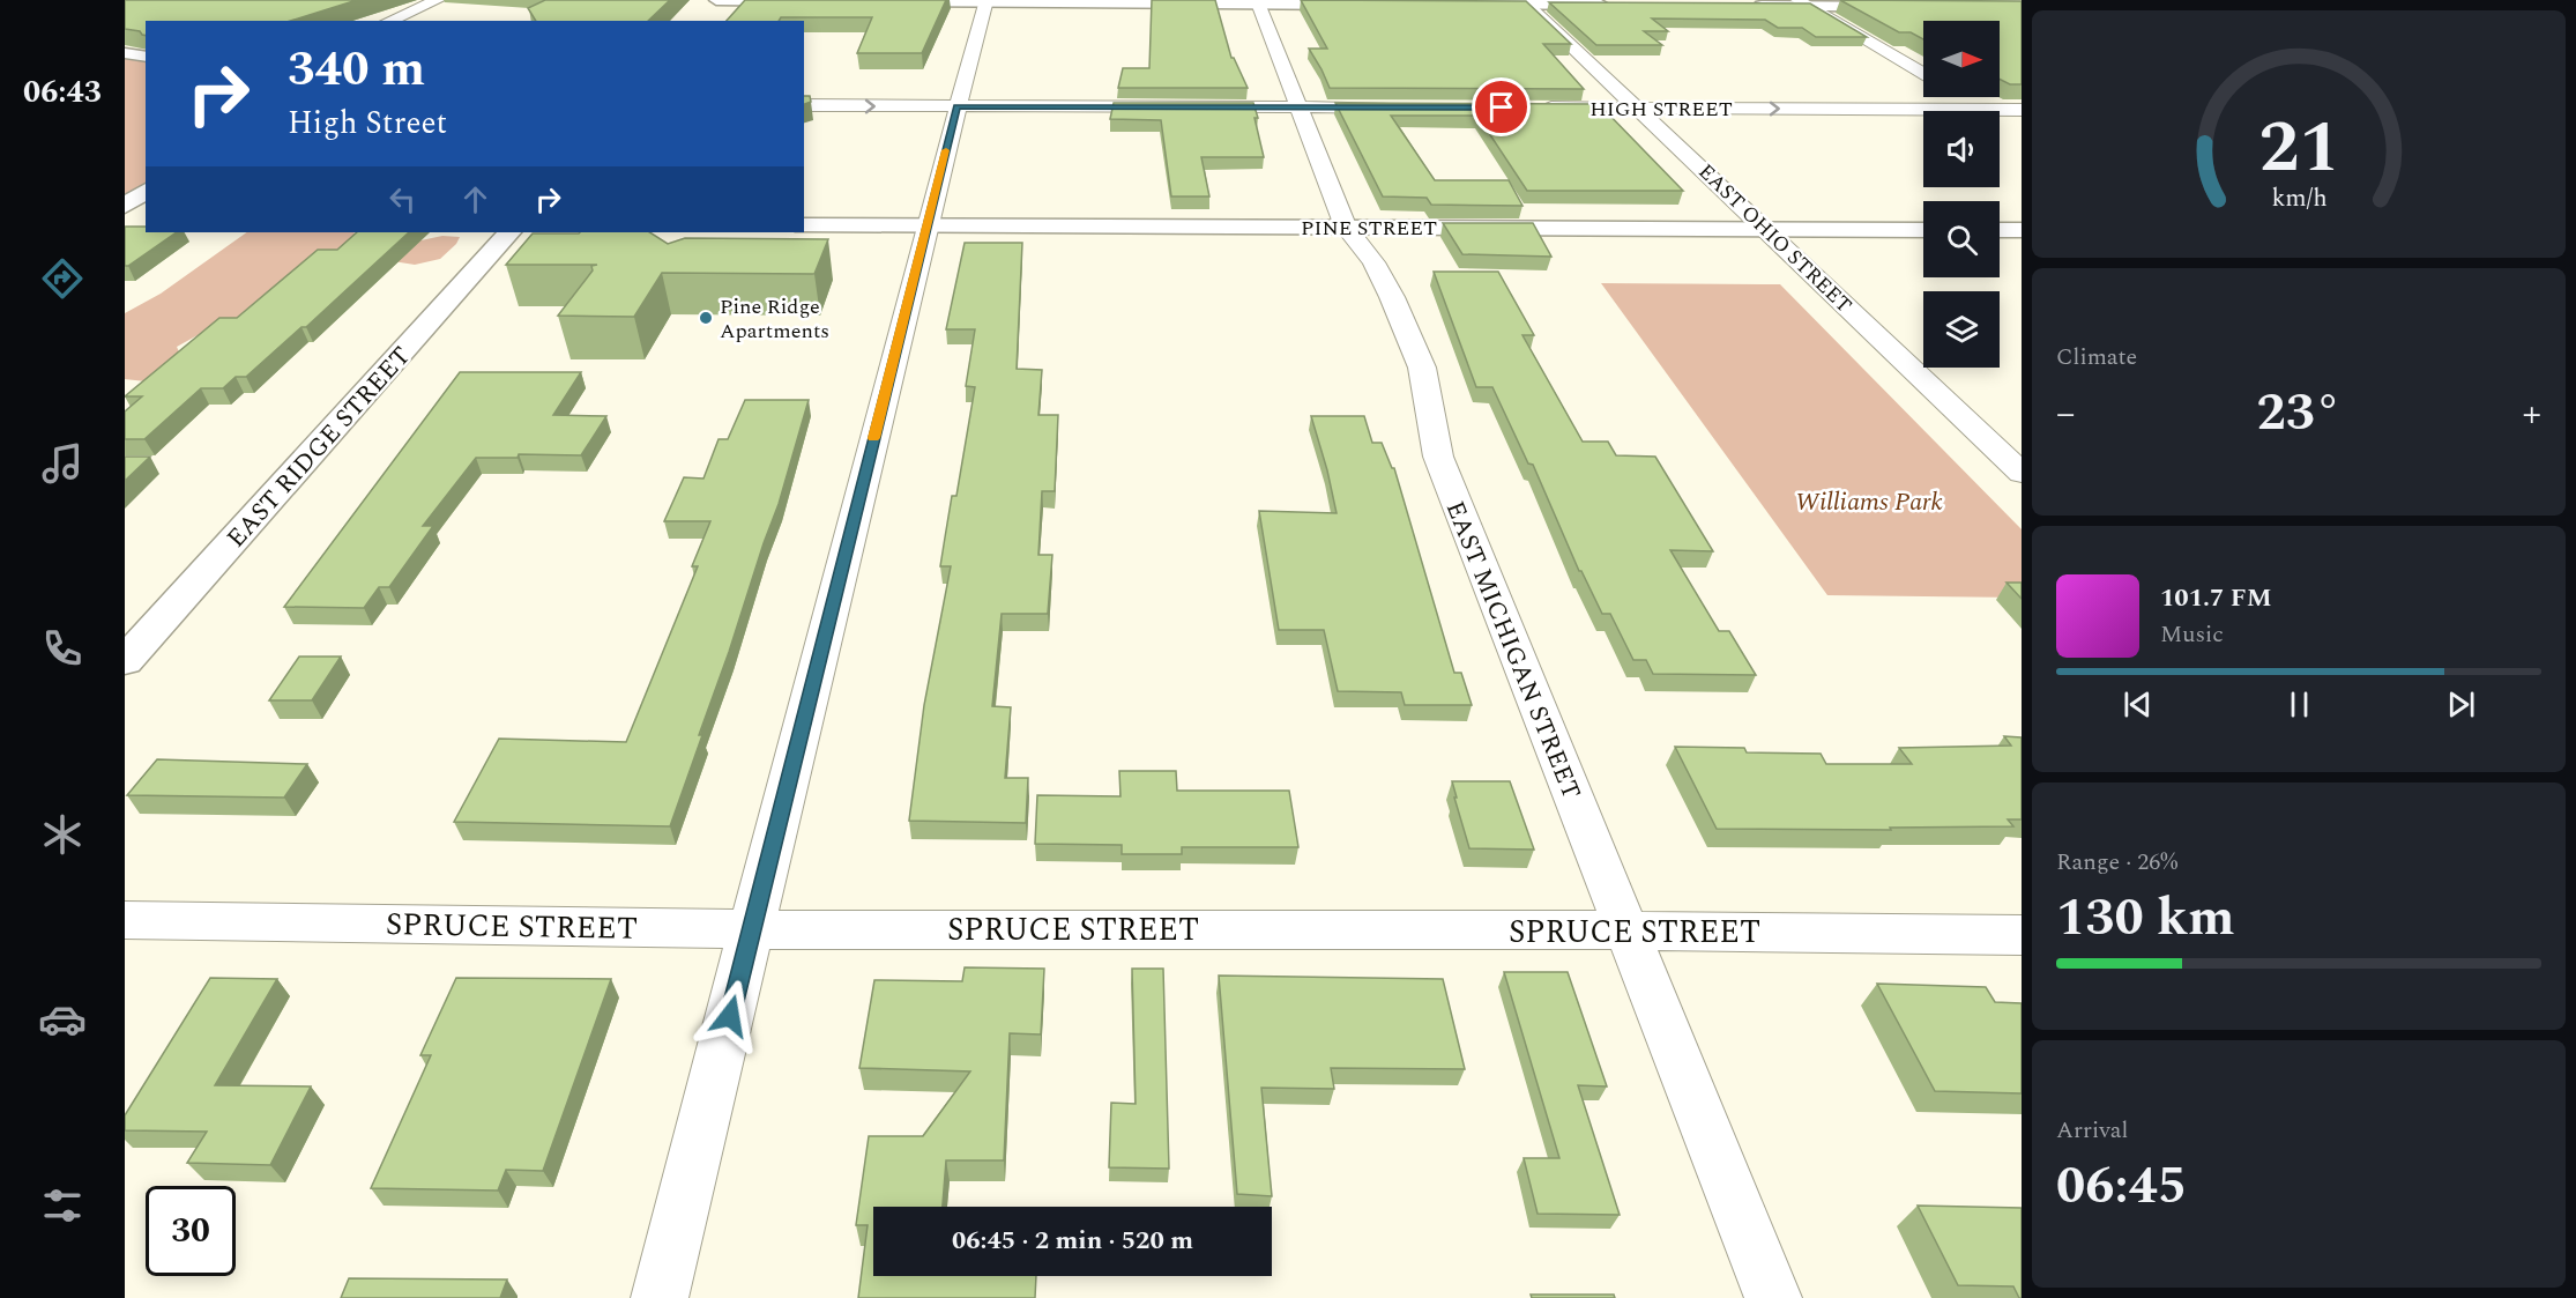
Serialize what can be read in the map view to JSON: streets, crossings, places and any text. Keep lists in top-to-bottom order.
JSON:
{
  "streets": {
    "street": [
      "HIGH STREET",
      "PINE STREET",
      "EAST OHIO STREET",
      "EAST RIDGE STREET",
      "EAST MICHIGAN STREET",
      "SPRUCE STREET"
    ]
  },
  "crossings": [
    ["HIGH STREET", "EAST OHIO STREET"],
    ["PINE STREET", "EAST OHIO STREET"],
    ["PINE STREET", "EAST MICHIGAN STREET"],
    ["EAST MICHIGAN STREET", "SPRUCE STREET"]
  ],
  "parks": ["Williams Park"],
  "places": ["Pine Ridge Apartments"],
  "north": "right",
  "page": {
    "tabs": "06:43",
    "turn": ["340 m", "High Street"],
    "tile": [
      "Climate",
      ["Range · 26%", "130 km"],
      ["Arrival", "06:45"]
    ],
    "heat": ["−", "23°", "+"],
    "song": ["101.7 FM", "Music"],
    "limit": "30",
    "trip": "06:45 · 2 min · 520 m",
    "gauge": ["21", "km/h"]
  }
}
